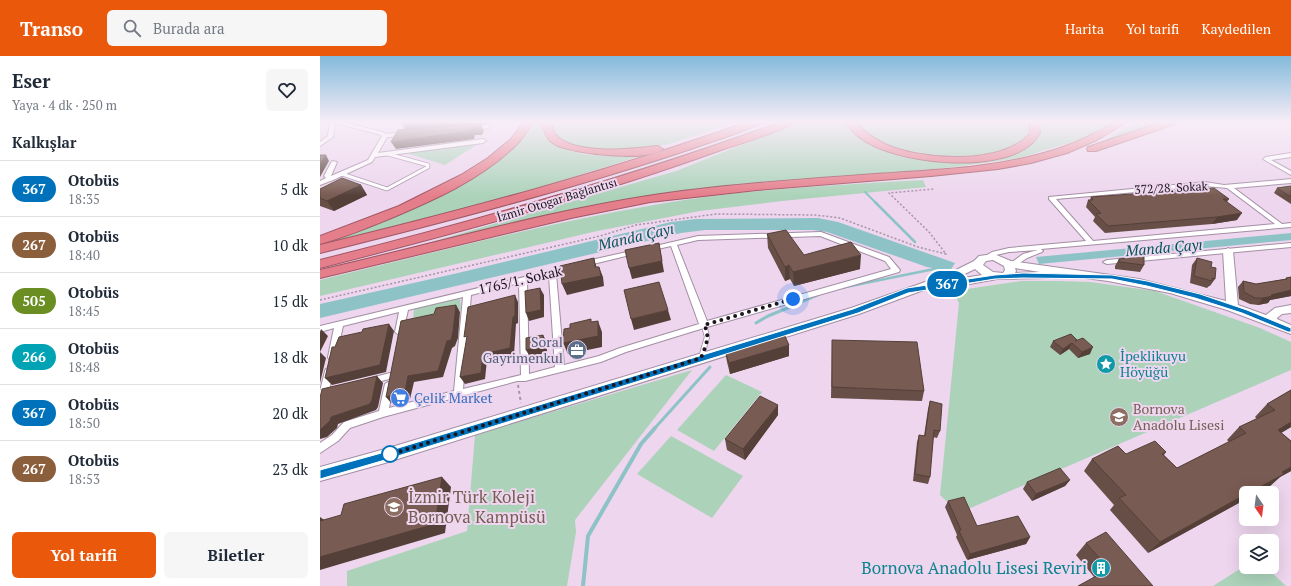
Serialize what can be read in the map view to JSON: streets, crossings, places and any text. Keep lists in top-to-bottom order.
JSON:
{
  "streets": {
    "highway": ["İzmir Otogar Bağlantısı"],
    "street": ["372/28. Sokak", "1765/1. Sokak"]
  },
  "water": ["Manda Çayı"],
  "places": {
    "office": ["Soral Gayrimenkul"],
    "place": ["İpeklikuyu Höyüğü"],
    "supermarket": ["Çelik Market"],
    "school or university": ["Bornova Anadolu Lisesi", "İzmir Türk Koleji Bornova Kampüsü"],
    "building": ["Bornova Anadolu Lisesi Reviri"]
  },
  "lines": ["bus line 367"],
  "north": "bottom",
  "page": {
    "header": "Transo",
    "search": "Burada ara",
    "nav": ["Harita", "Yol tarifi", "Kaydedilen"],
    "heading": [
      ["Eser", "Yaya · 4 dk · 250 m"],
      "Kalkışlar"
    ],
    "on_map": "367",
    "list": [
      {
        "mark": "367",
        "name": "Otobüs",
        "note": "18:35",
        "value": "5 dk"
      },
      {
        "mark": "267",
        "name": "Otobüs",
        "note": "18:40",
        "value": "10 dk"
      },
      {
        "mark": "505",
        "name": "Otobüs",
        "note": "18:45",
        "value": "15 dk"
      },
      {
        "mark": "266",
        "name": "Otobüs",
        "note": "18:48",
        "value": "18 dk"
      },
      {
        "mark": "367",
        "name": "Otobüs",
        "note": "18:50",
        "value": "20 dk"
      },
      {
        "mark": "267",
        "name": "Otobüs",
        "note": "18:53",
        "value": "23 dk"
      }
    ],
    "buttons": ["Yol tarifi", "Biletler"]
  }
}
